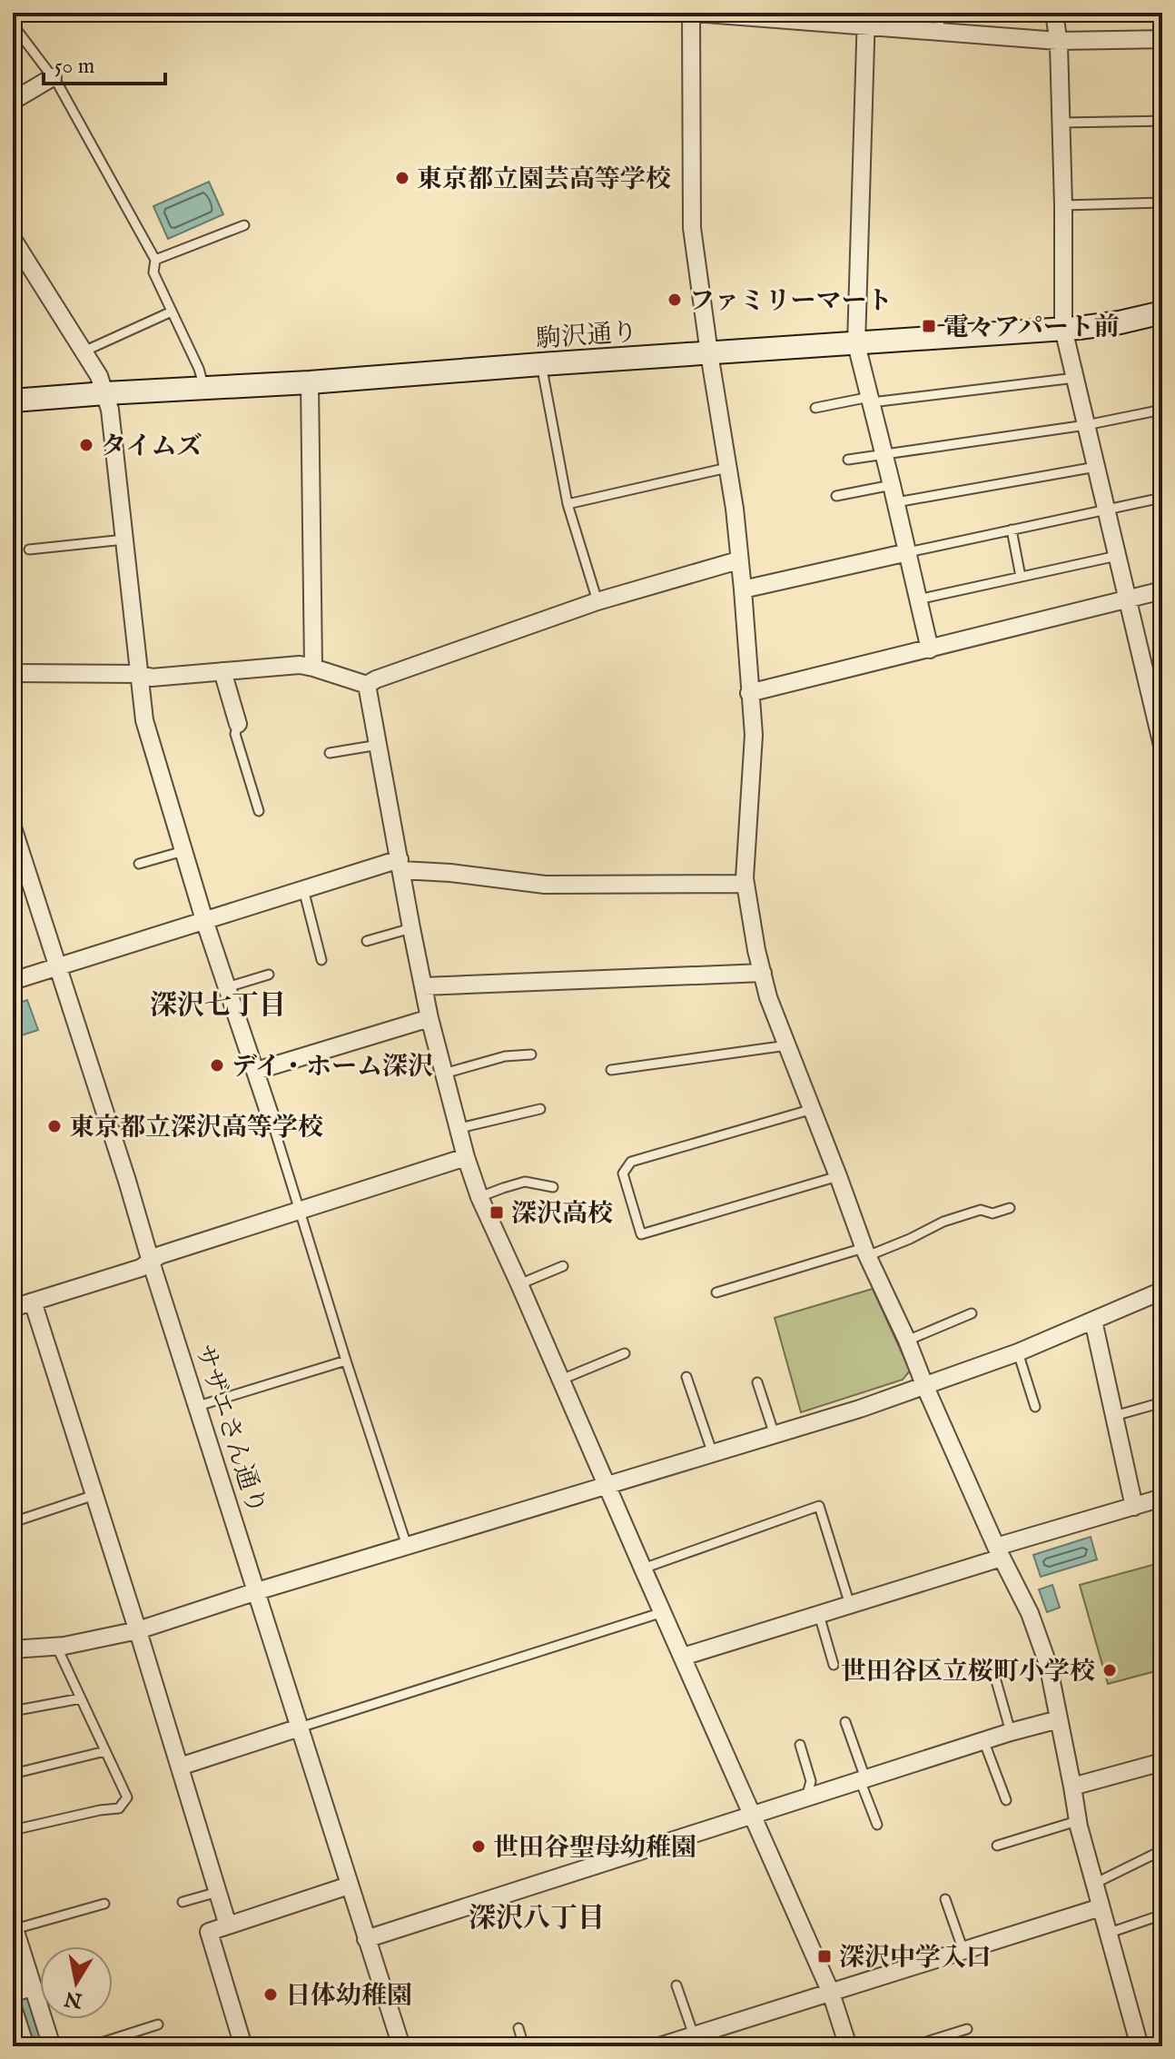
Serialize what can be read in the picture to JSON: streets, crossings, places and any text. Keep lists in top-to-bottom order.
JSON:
{
  "streets": {
    "main road": ["駒沢通り"],
    "street": ["サザエさん通り"]
  },
  "districts": ["深沢七丁目", "深沢八丁目"],
  "places": {
    "other": [
      "東京都立園芸高等学校",
      "ファミリーマート",
      "タイムズ",
      "デイ・ホーム深沢",
      "東京都立深沢高等学校",
      "世田谷区立桜町小学校",
      "世田谷聖母幼稚園",
      "日体幼稚園"
    ],
    "transit": ["電々アパート前", "深沢高校", "深沢中学入口"]
  },
  "scale_bar": "50 m",
  "north": "bottom"
}
